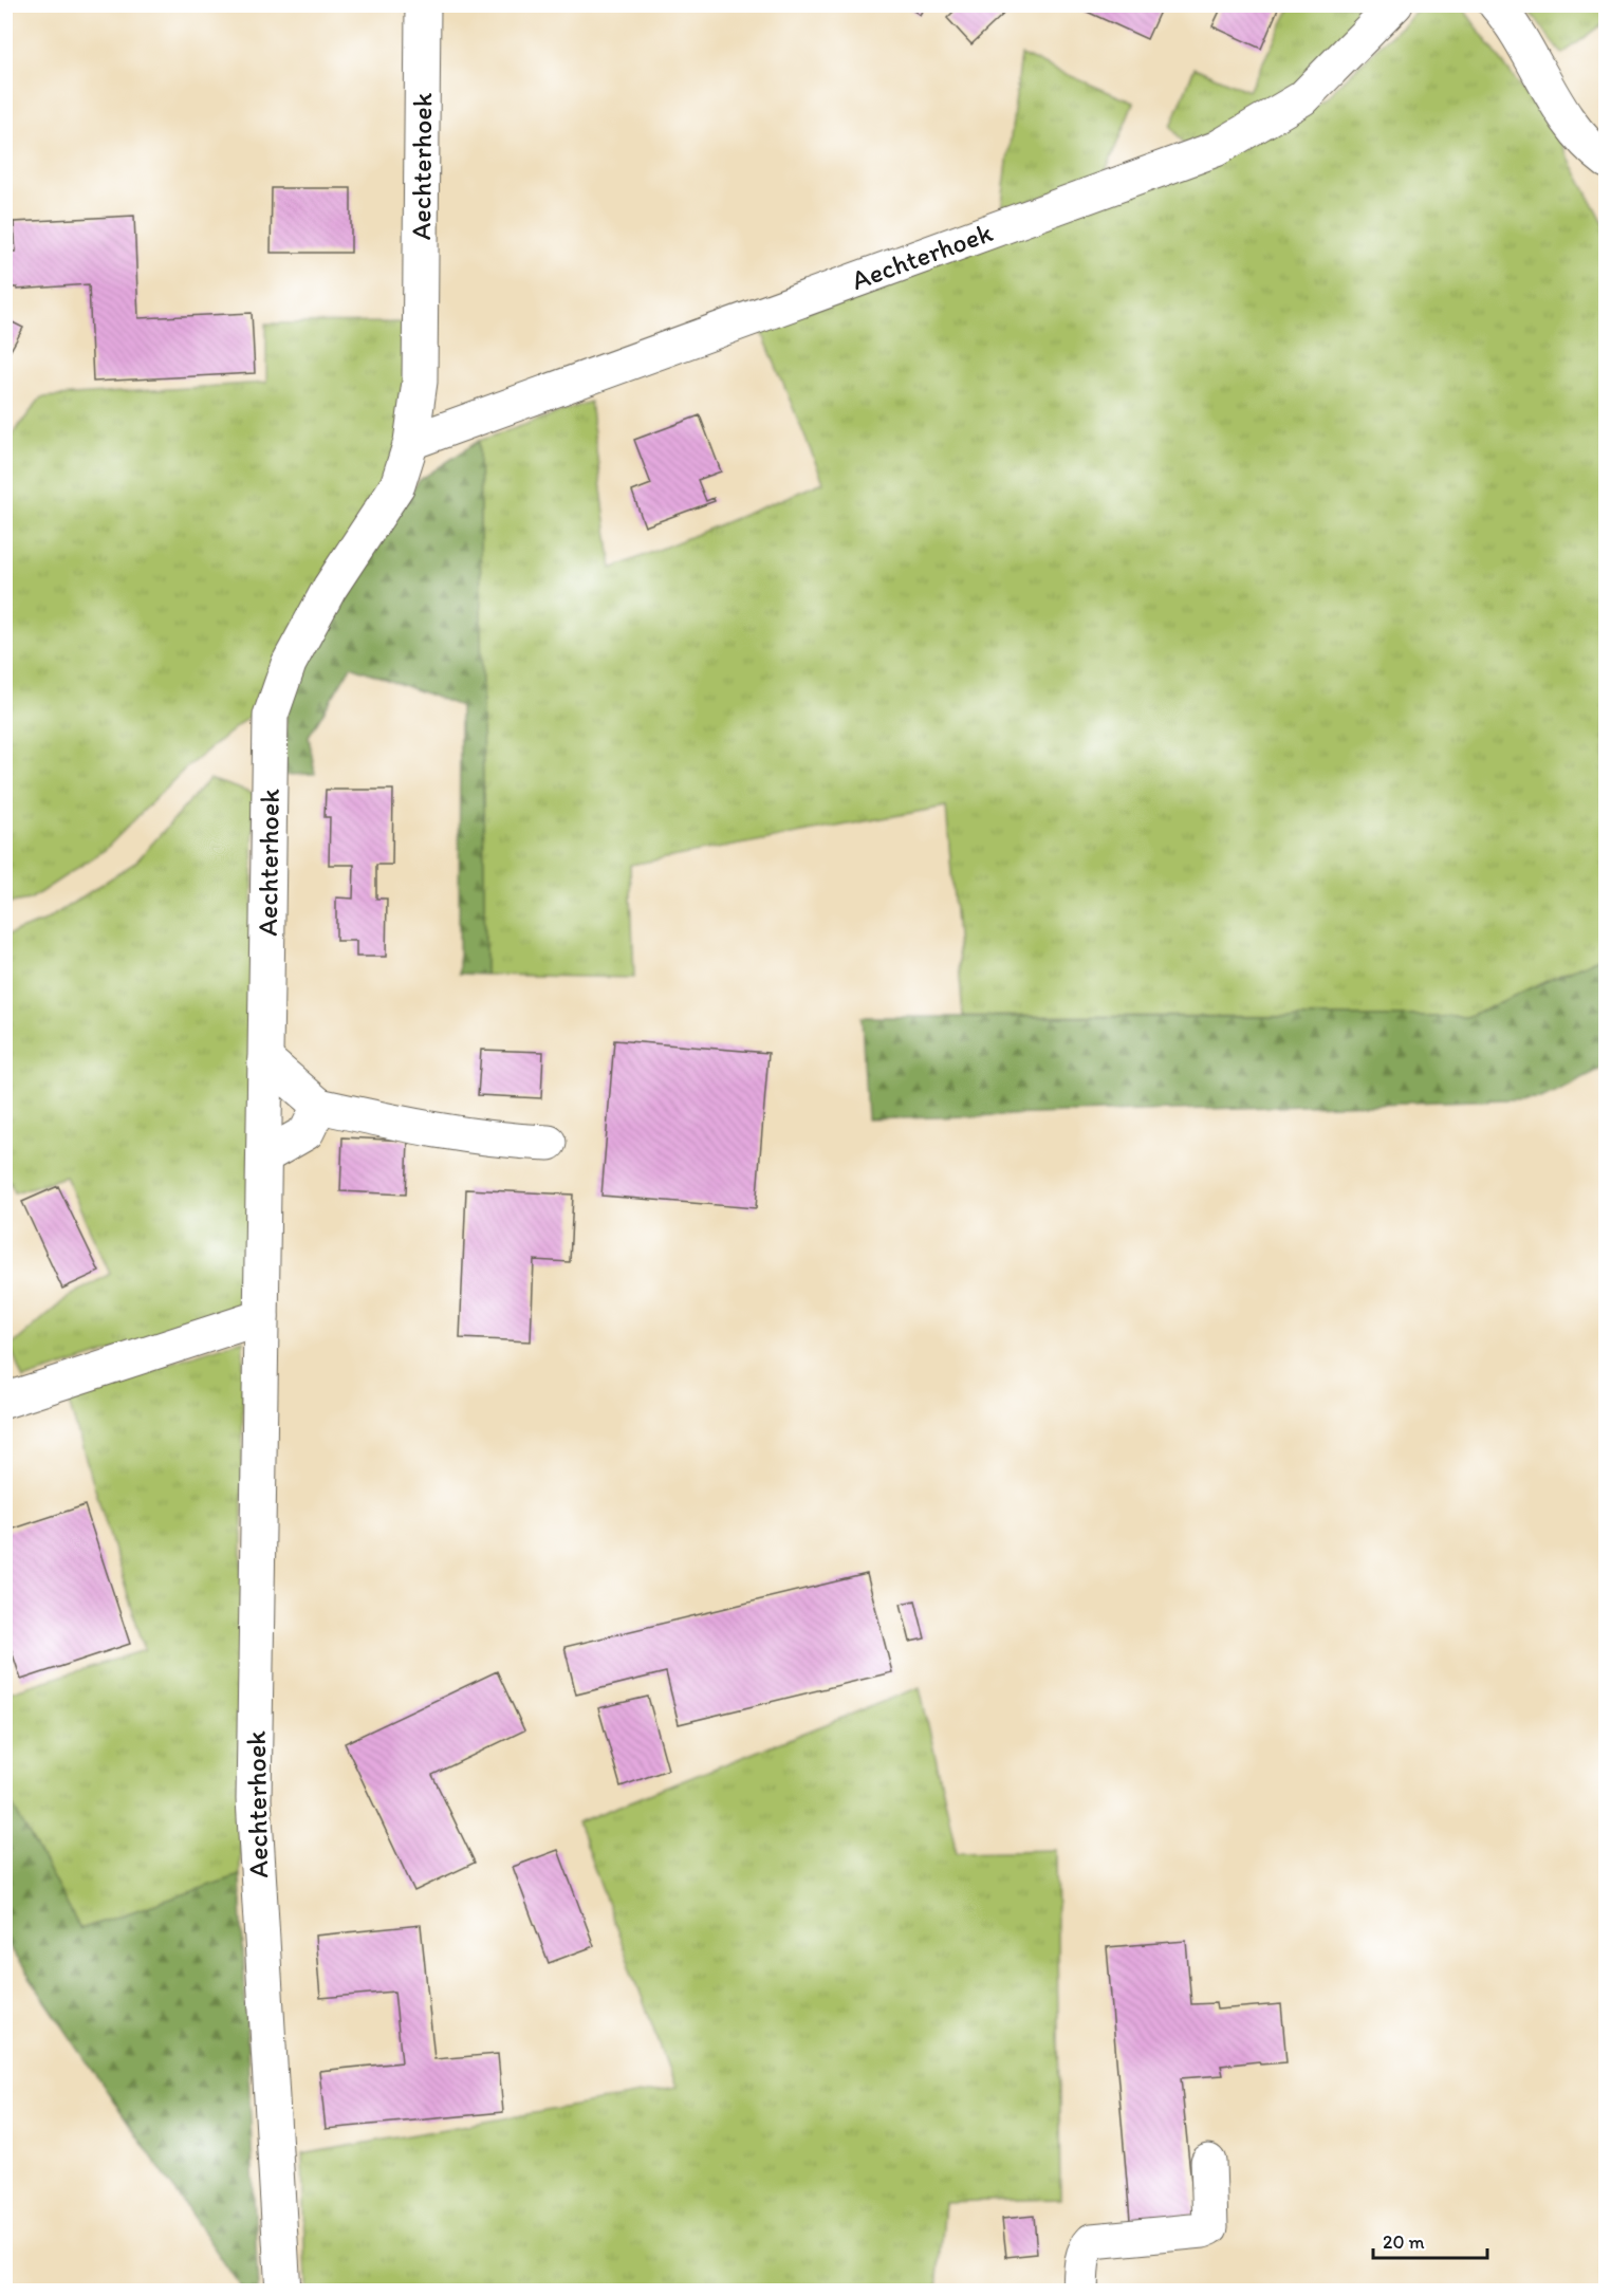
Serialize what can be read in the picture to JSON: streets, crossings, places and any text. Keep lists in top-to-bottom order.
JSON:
{
  "streets": {
    "street": ["Aechterhoek"]
  },
  "scale_bar": "20 m"
}
